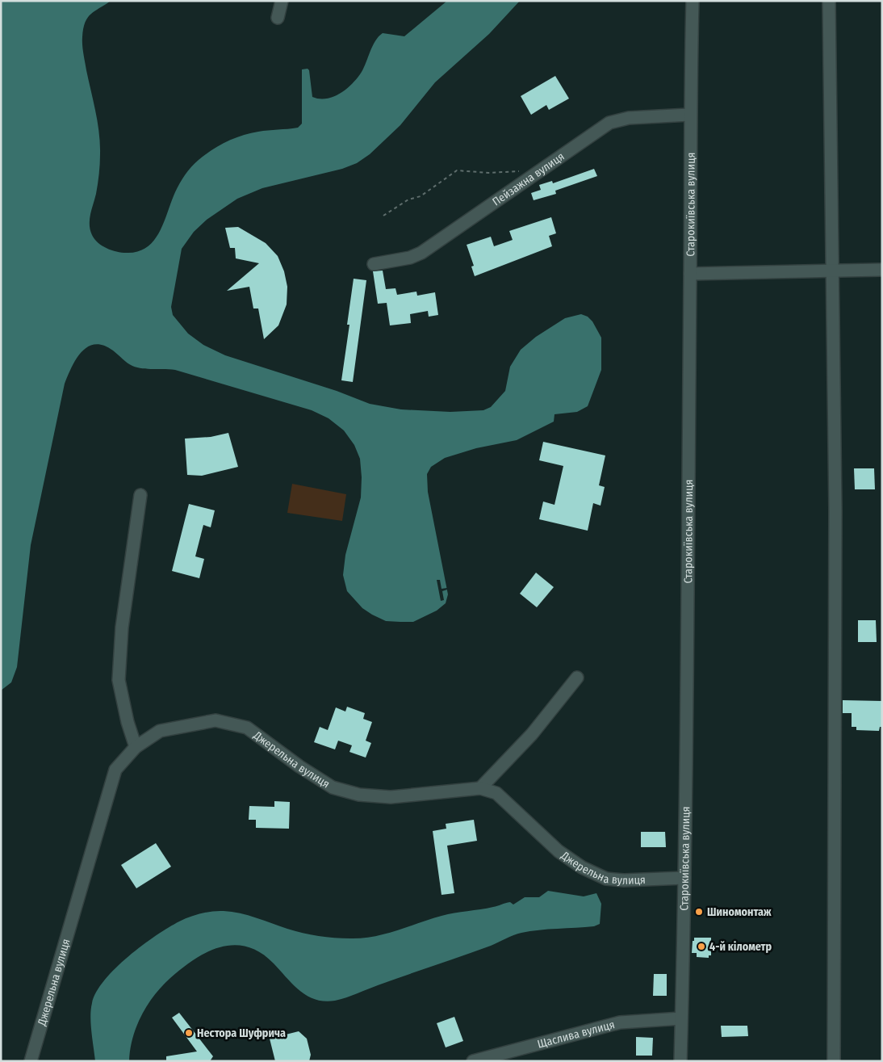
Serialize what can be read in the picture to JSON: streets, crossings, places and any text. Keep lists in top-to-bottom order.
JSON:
{
  "streets": {
    "street": [
      "Пейзажна вулиця",
      "Старокиївська вулиця",
      "Джерельна вулиця",
      "Щаслива вулиця"
    ]
  },
  "crossings": [
    ["Пейзажна вулиця", "Старокиївська вулиця"],
    ["Старокиївська вулиця", "Джерельна вулиця"],
    ["Старокиївська вулиця", "Щаслива вулиця"]
  ],
  "places": ["Шиномонтаж", "4-й кілометр", "Нестора Шуфрича"]
}
